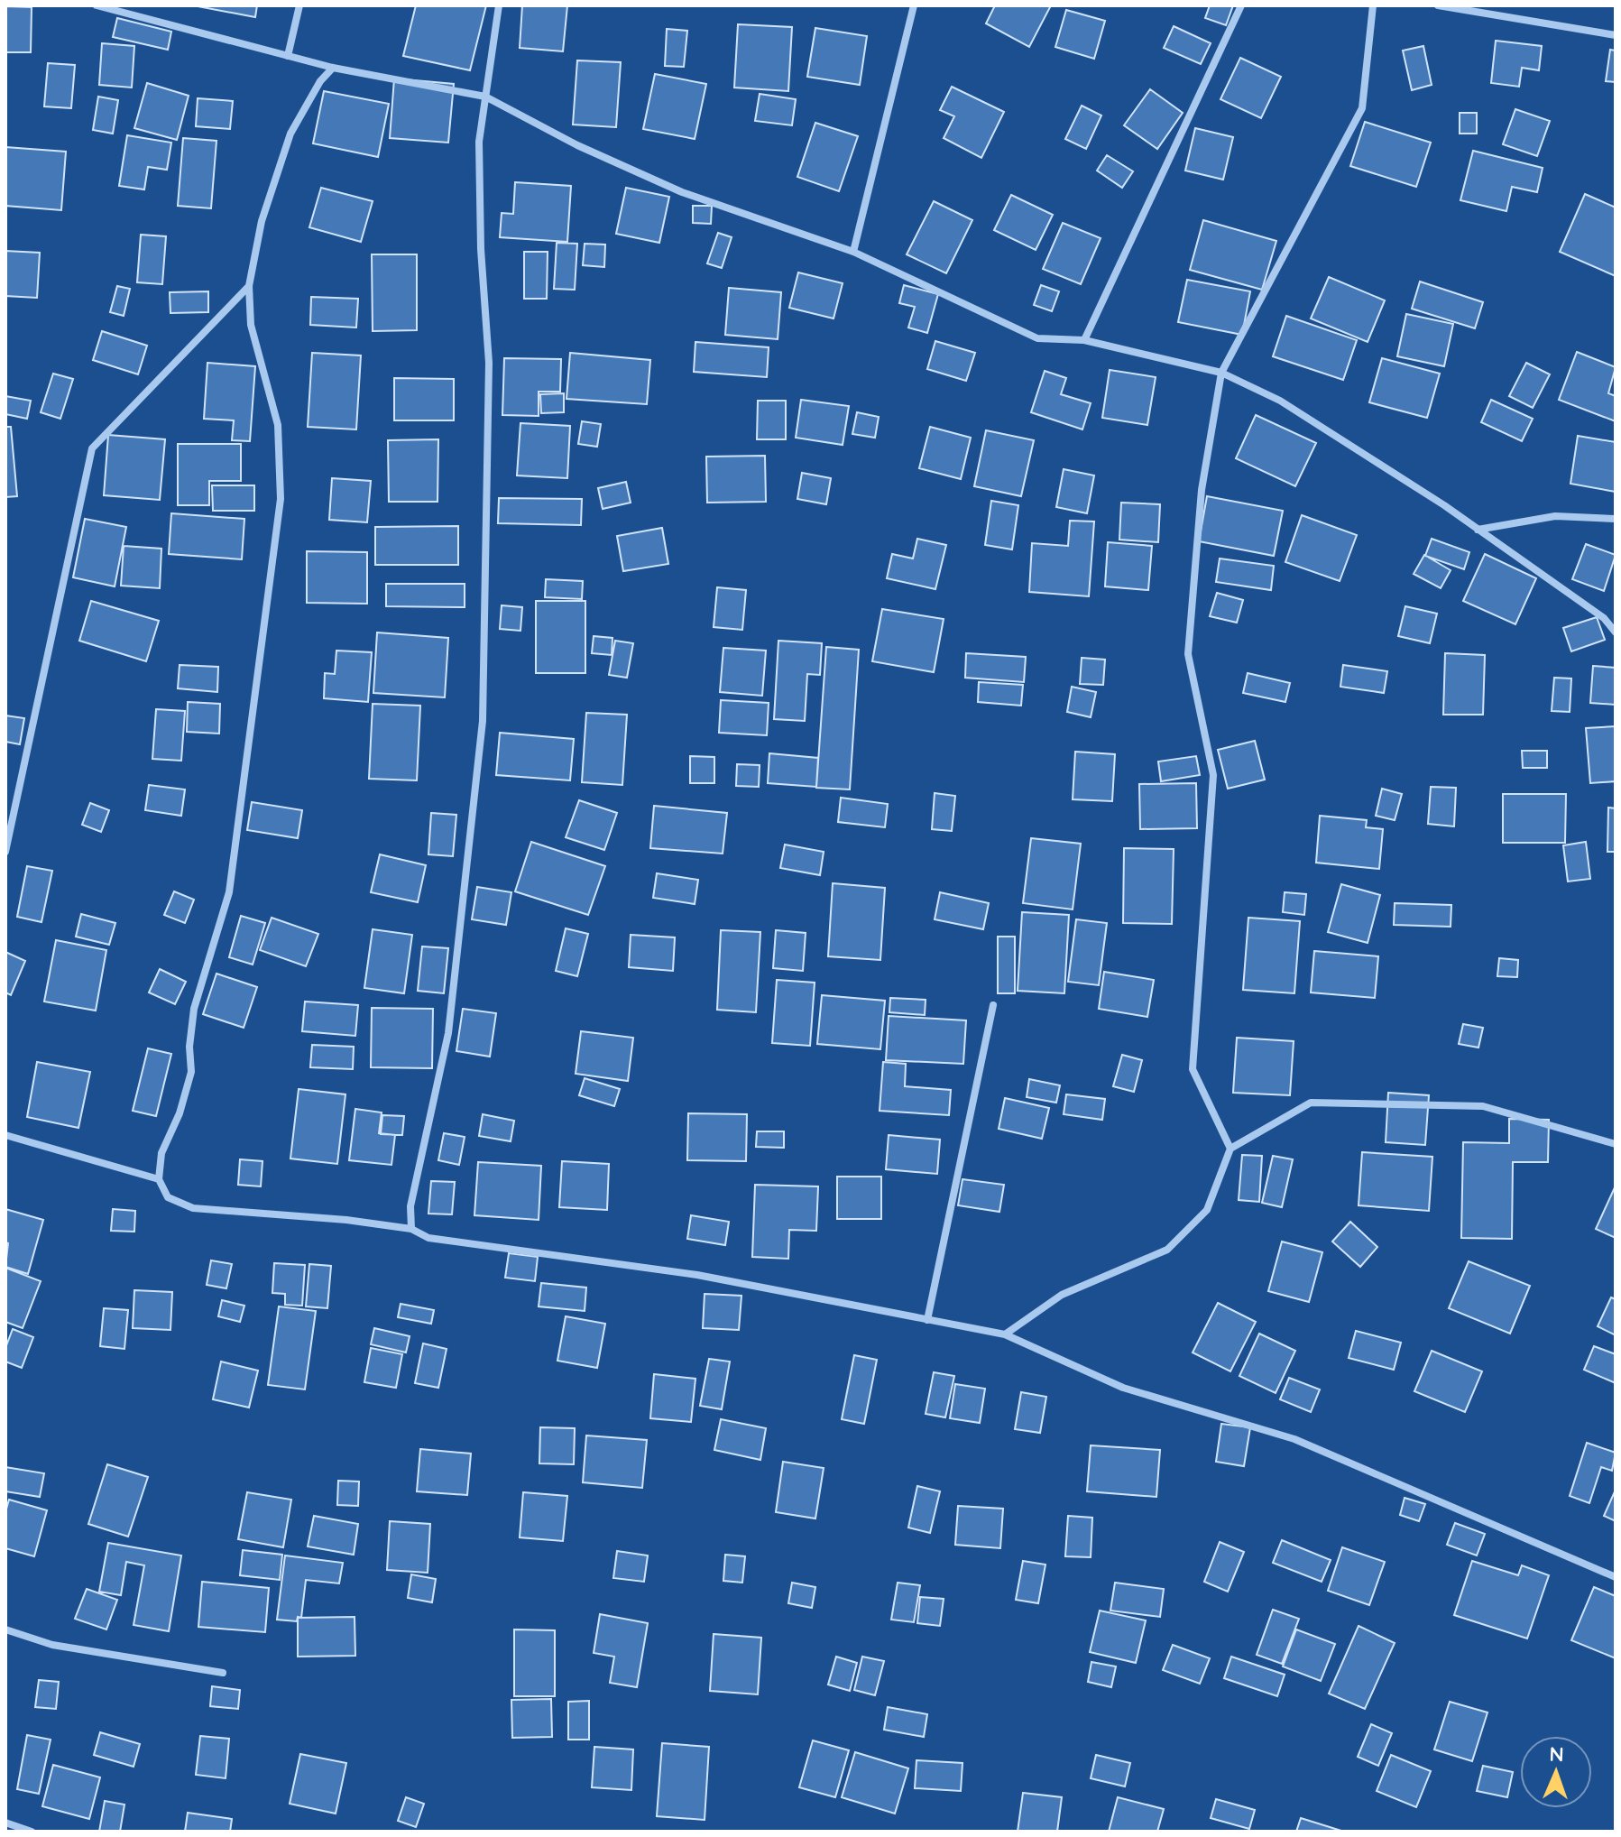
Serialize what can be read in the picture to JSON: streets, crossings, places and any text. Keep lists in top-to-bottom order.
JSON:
{
  "north": "top"
}
